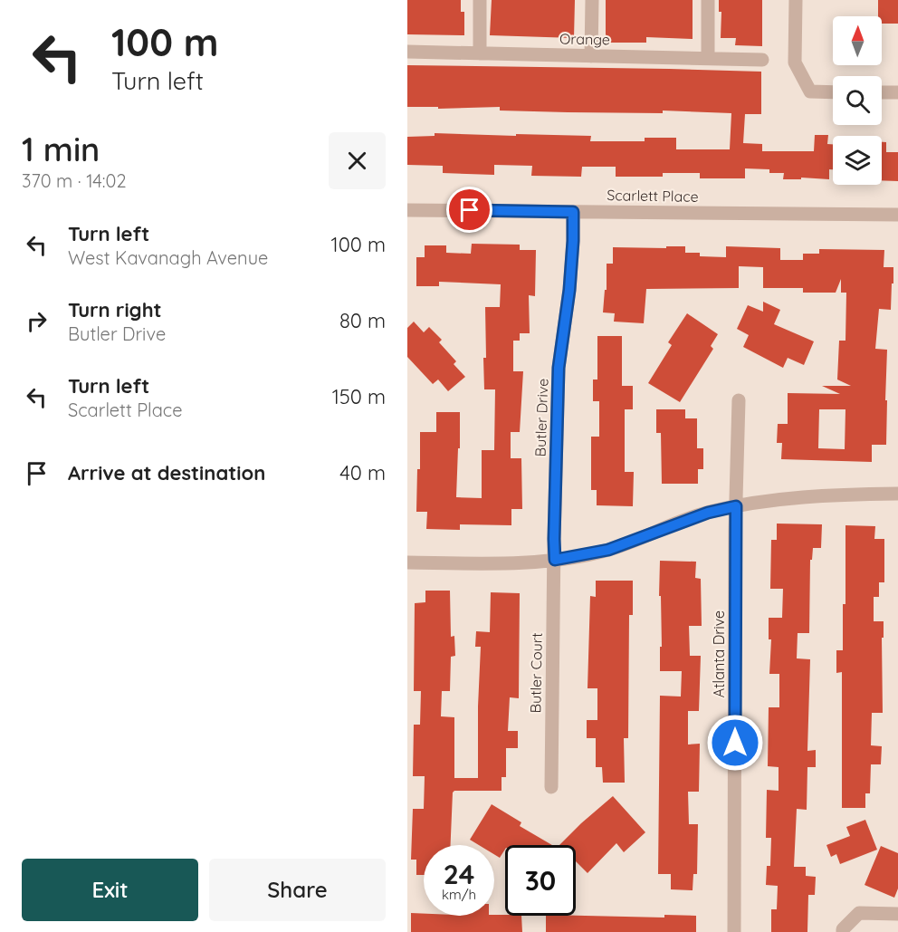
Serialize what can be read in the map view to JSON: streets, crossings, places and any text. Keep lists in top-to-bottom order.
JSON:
{
  "streets": {
    "street": [
      "Orange",
      "Scarlett Place",
      "Butler Drive",
      "Atlanta Drive",
      "Butler Court"
    ]
  },
  "crossings": [
    ["Scarlett Place", "Butler Drive"],
    ["Butler Drive", "Butler Court"]
  ],
  "north": "top",
  "page": {
    "turn": ["100 m", "Turn left"],
    "heading": ["1 min", "370 m · 14:02"],
    "list": [
      {
        "name": "Turn left",
        "note": "West Kavanagh Avenue",
        "value": "100 m"
      },
      {
        "name": "Turn right",
        "note": "Butler Drive",
        "value": "80 m"
      },
      {
        "name": "Turn left",
        "note": "Scarlett Place",
        "value": "150 m"
      },
      {
        "name": "Arrive at destination",
        "value": "40 m"
      }
    ],
    "speed": "24 km/h",
    "limit": "30",
    "buttons": ["Exit", "Share"]
  }
}
